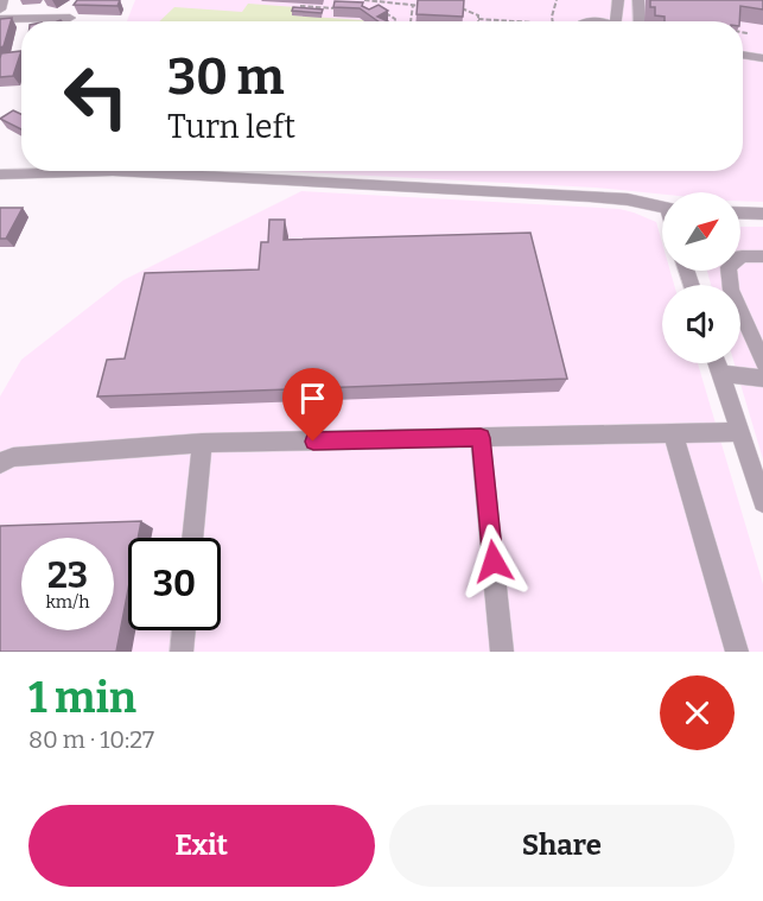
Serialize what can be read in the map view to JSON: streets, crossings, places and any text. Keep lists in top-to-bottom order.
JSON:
{
  "north": "top right",
  "page": {
    "turn": ["30 m", "Turn left"],
    "speed": "23 km/h",
    "limit": "30",
    "heading": ["1 min", "80 m · 10:27"],
    "buttons": ["Exit", "Share"]
  }
}
